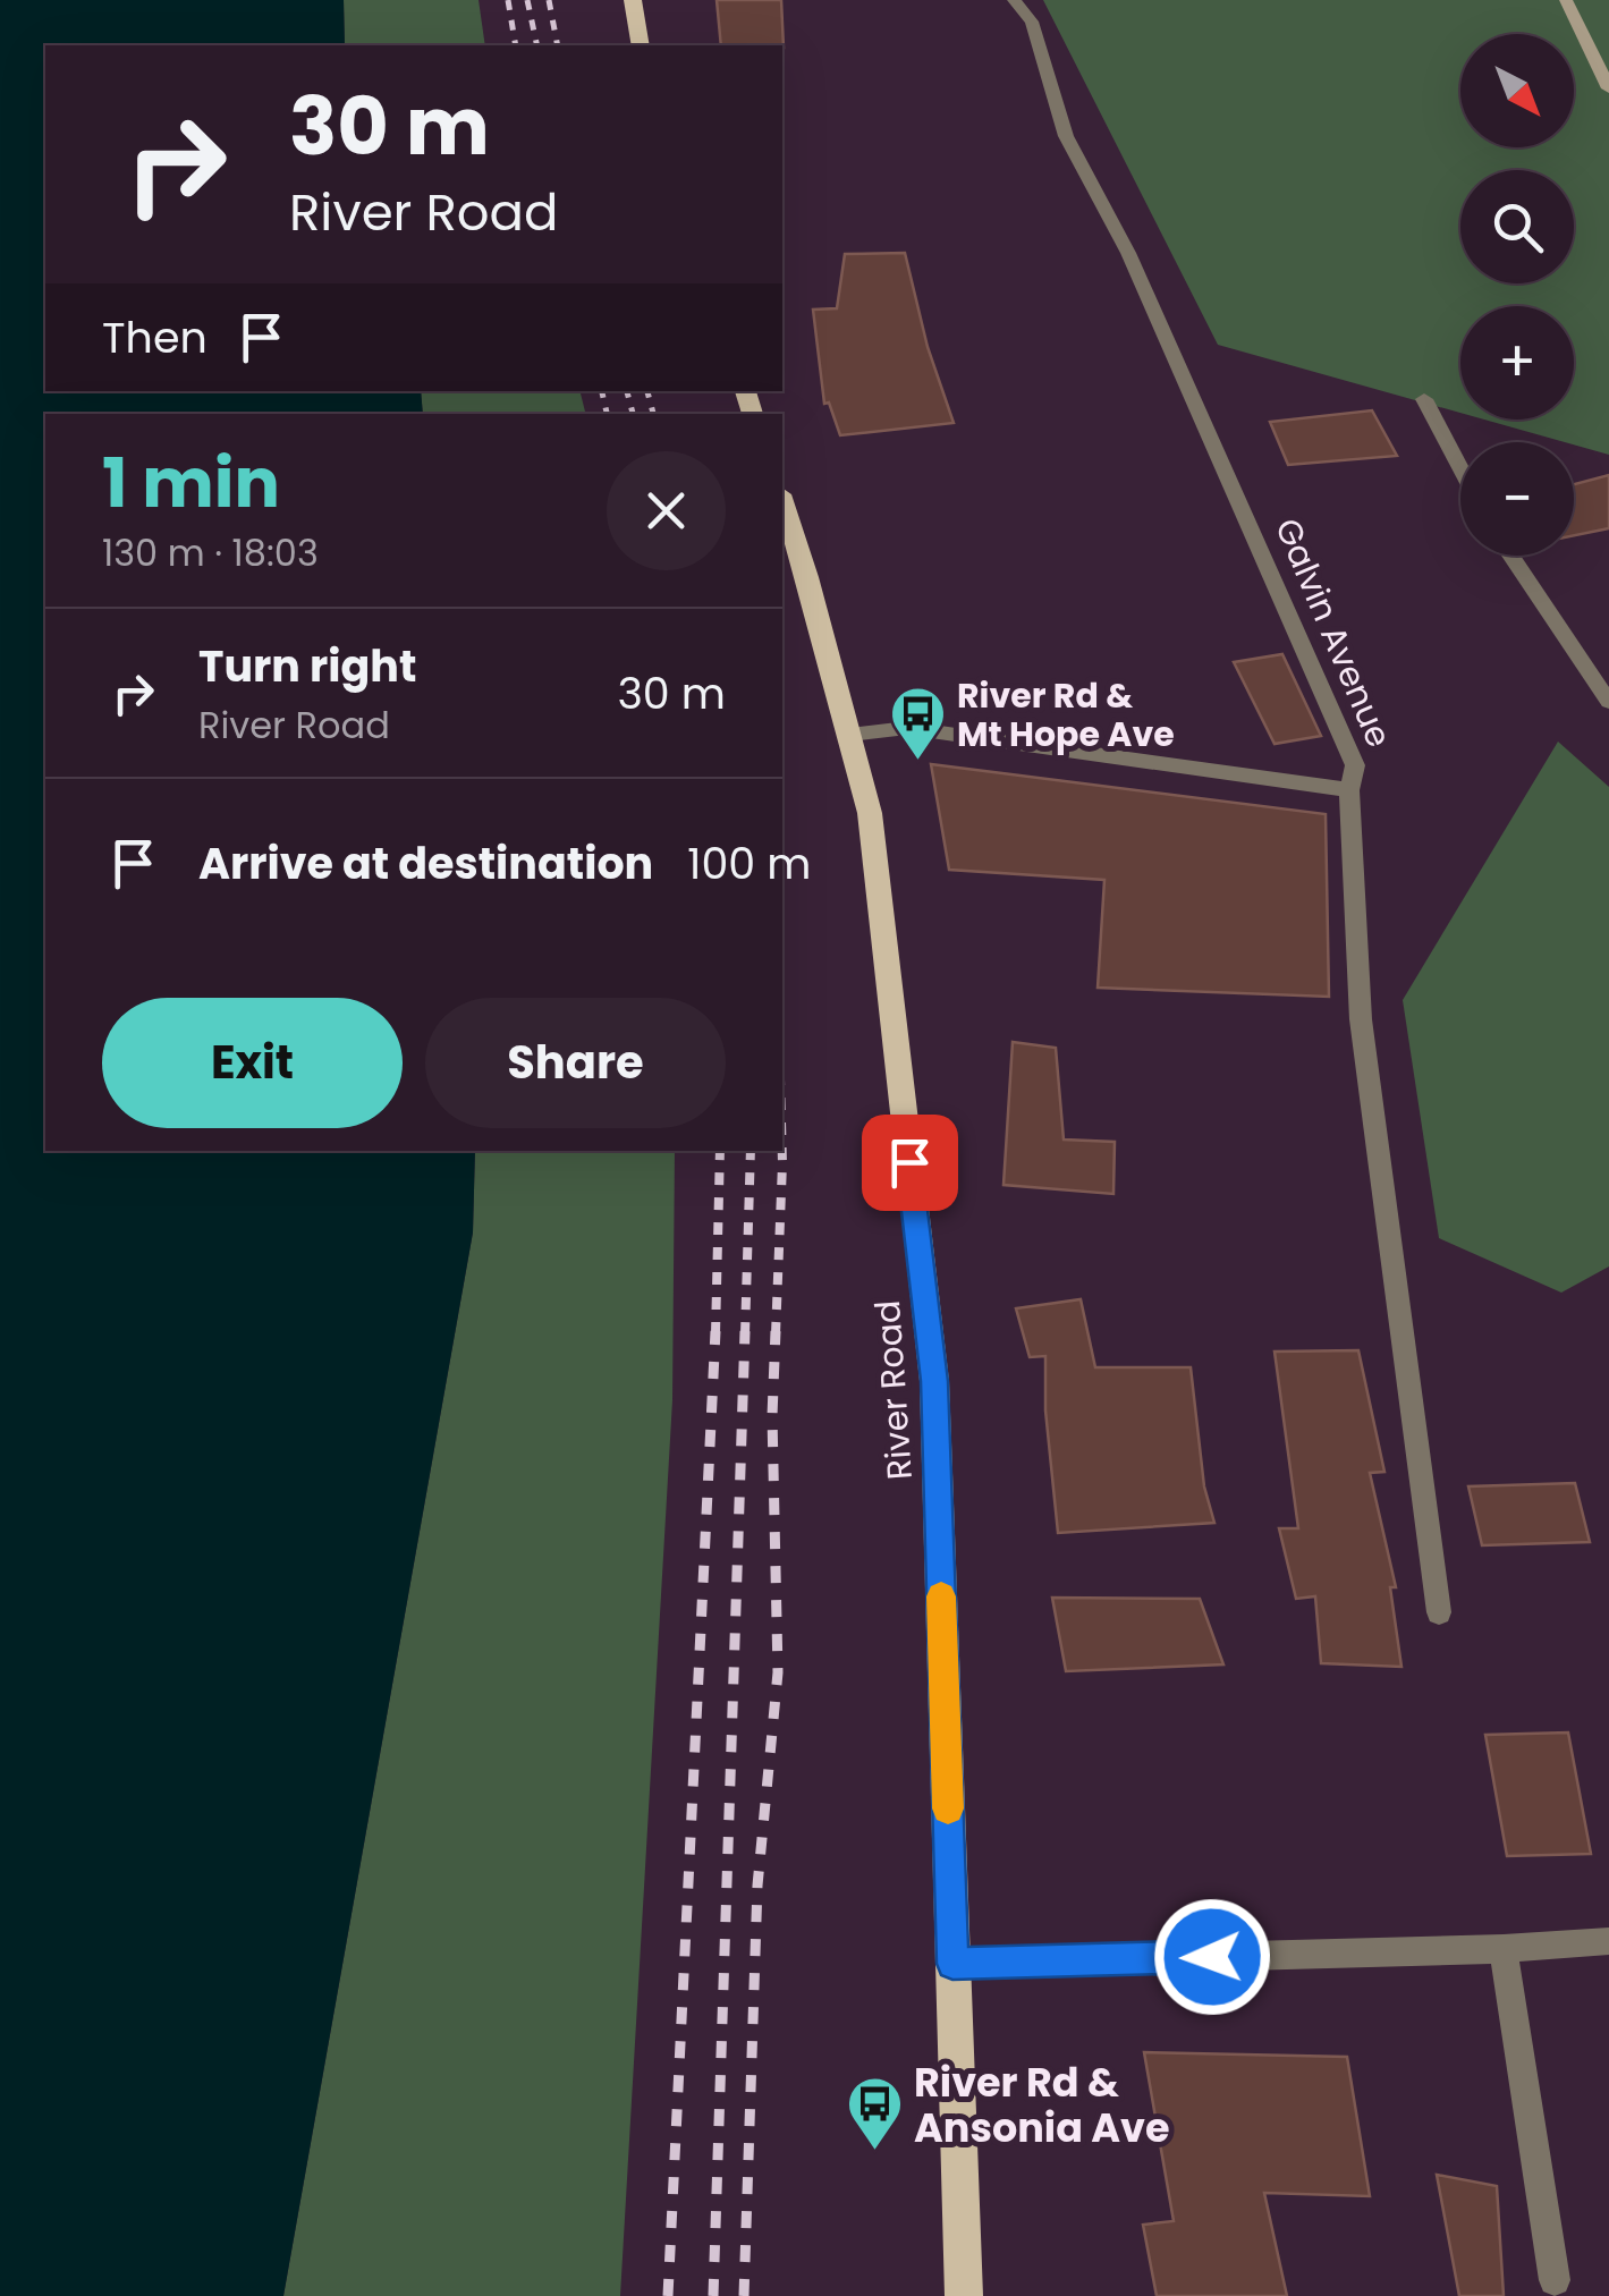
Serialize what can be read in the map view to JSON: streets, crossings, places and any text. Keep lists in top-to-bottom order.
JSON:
{
  "streets": {
    "main road": ["River Road"],
    "street": ["Galvin Avenue"]
  },
  "places": {
    "bus stop": ["River Rd & Mt Hope Ave", "River Rd & Ansonia Ave"]
  },
  "north": "bottom right",
  "page": {
    "map_buttons": ["+", "−"],
    "turn": ["30 m", "River Road"],
    "then": "Then",
    "heading": ["1 min", "130 m · 18:03"],
    "list": [
      {
        "name": "Turn right",
        "note": "River Road",
        "value": "30 m"
      },
      {
        "name": "Arrive at destination",
        "value": "100 m"
      }
    ],
    "buttons": ["Exit", "Share"]
  }
}
